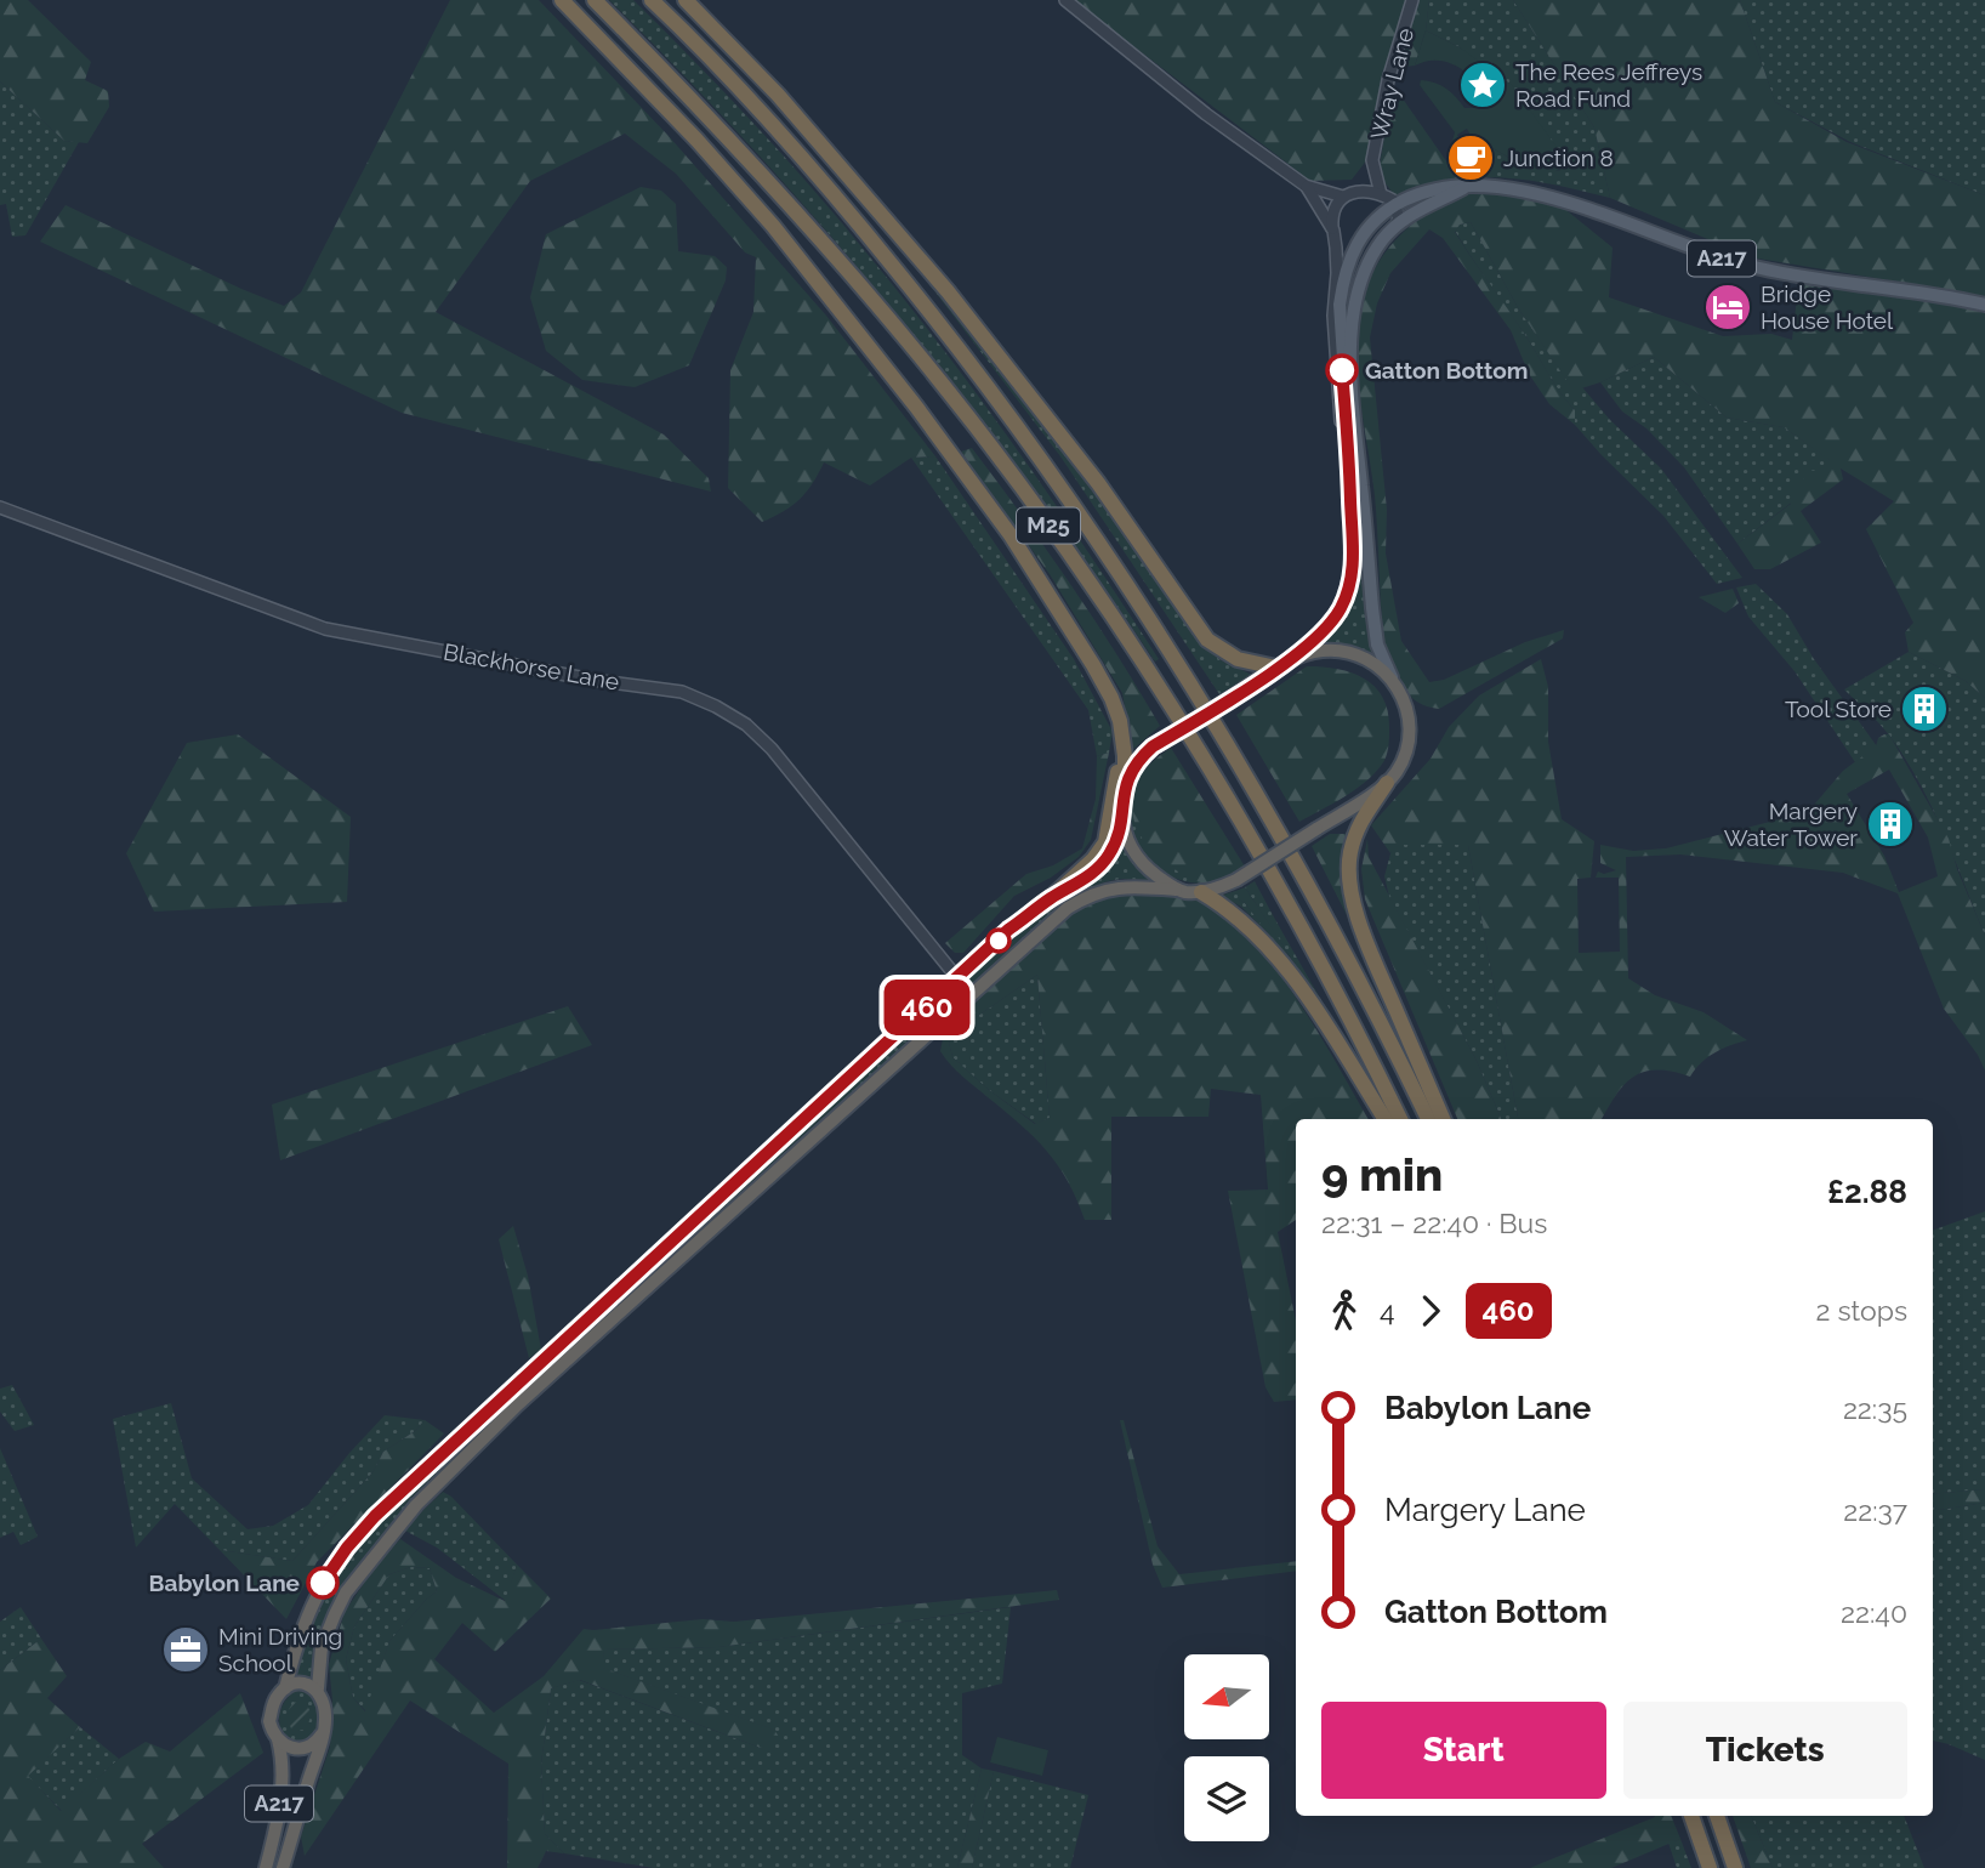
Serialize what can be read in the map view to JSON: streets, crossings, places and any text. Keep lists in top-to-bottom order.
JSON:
{
  "streets": {
    "highway": ["A217", "M25"],
    "street": ["Wray Lane", "Blackhorse Lane"]
  },
  "crossings": [
    ["A217", "M25"],
    ["A217", "Blackhorse Lane"]
  ],
  "places": {
    "place": ["The Rees Jeffreys Road Fund"],
    "cafe": ["Junction 8"],
    "hotel": ["Bridge House Hotel"],
    "other": ["Gatton Bottom", "Babylon Lane"],
    "building": ["Tool Store", "Margery Water Tower"],
    "office": ["Mini Driving School"]
  },
  "lines": ["bus line 460"],
  "north": "left",
  "page": {
    "on_map": "460",
    "heading": ["9 min", "22:31 – 22:40 · Bus", "£2.88"],
    "legs": ["4", "460", "2 stops"],
    "list": [
      {
        "name": "Babylon Lane",
        "value": "22:35"
      },
      {
        "name": "Margery Lane",
        "value": "22:37"
      },
      {
        "name": "Gatton Bottom",
        "value": "22:40"
      }
    ],
    "buttons": ["Start", "Tickets"]
  }
}
